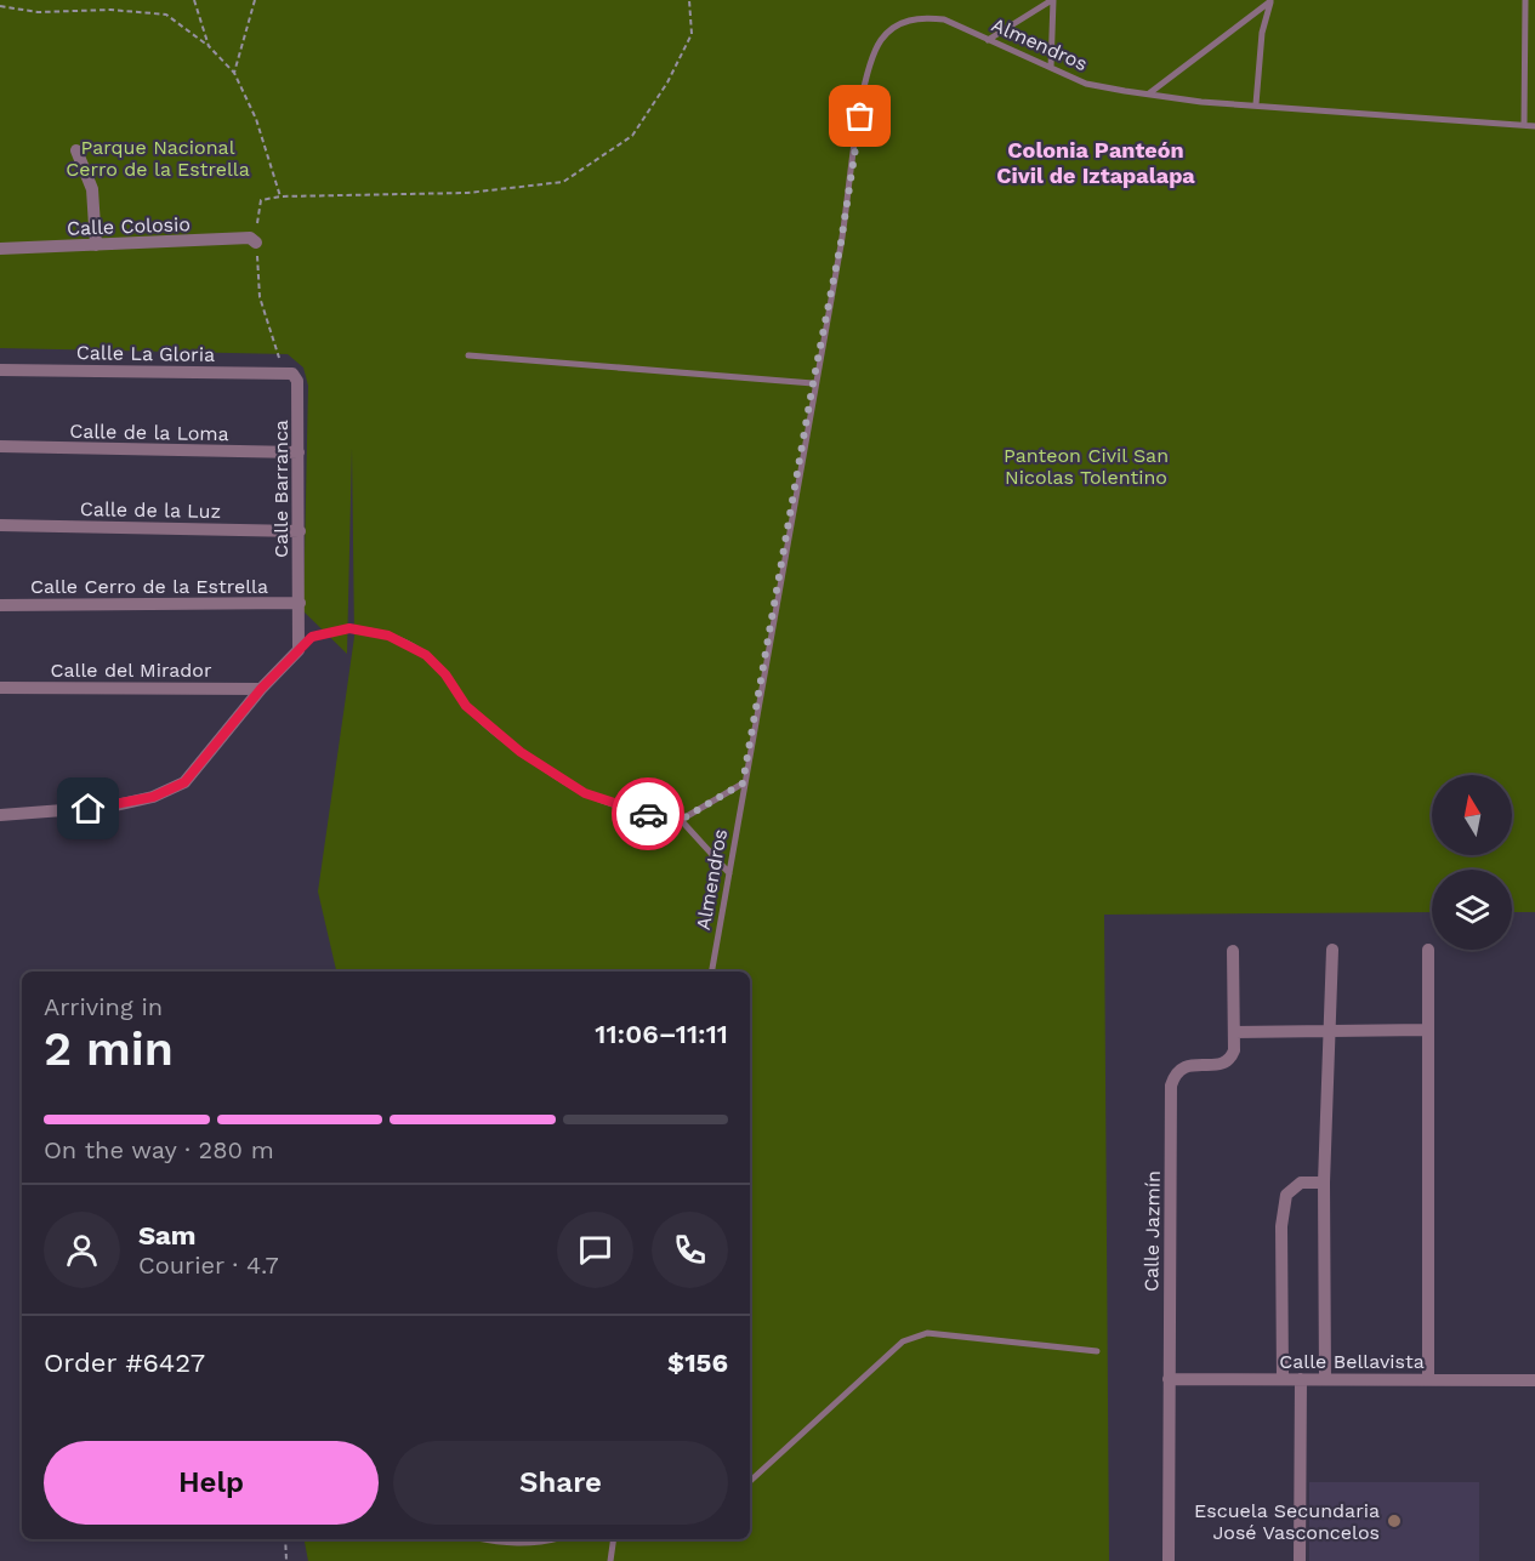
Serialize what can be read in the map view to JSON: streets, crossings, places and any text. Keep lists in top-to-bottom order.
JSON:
{
  "streets": {
    "street": [
      "Calle Colosio",
      "Calle La Gloria",
      "Calle de la Loma",
      "Calle Barranca",
      "Calle de la Luz",
      "Calle Cerro de la Estrella",
      "Calle del Mirador",
      "Calle Jazmín",
      "Calle Bellavista"
    ],
    "lane": ["Almendros"]
  },
  "crossings": [
    ["Calle La Gloria", "Calle Barranca"],
    ["Calle de la Loma", "Calle Barranca"],
    ["Calle Barranca", "Calle de la Luz"],
    ["Calle Barranca", "Calle Cerro de la Estrella"],
    ["Calle Jazmín", "Calle Bellavista"]
  ],
  "districts": ["Colonia Panteón Civil de Iztapalapa"],
  "parks": ["Parque Nacional Cerro de la Estrella", "Panteon Civil San Nicolas Tolentino"],
  "places": ["Escuela Secundaria José Vasconcelos"],
  "north": "top",
  "page": {
    "heading": ["2 min", "Arriving in", "11:06–11:11"],
    "panel": [
      "Sam",
      "Courier · 4.7",
      "Order #6427",
      "$156"
    ],
    "bar": "On the way · 280 m",
    "buttons": ["Help", "Share"]
  }
}
